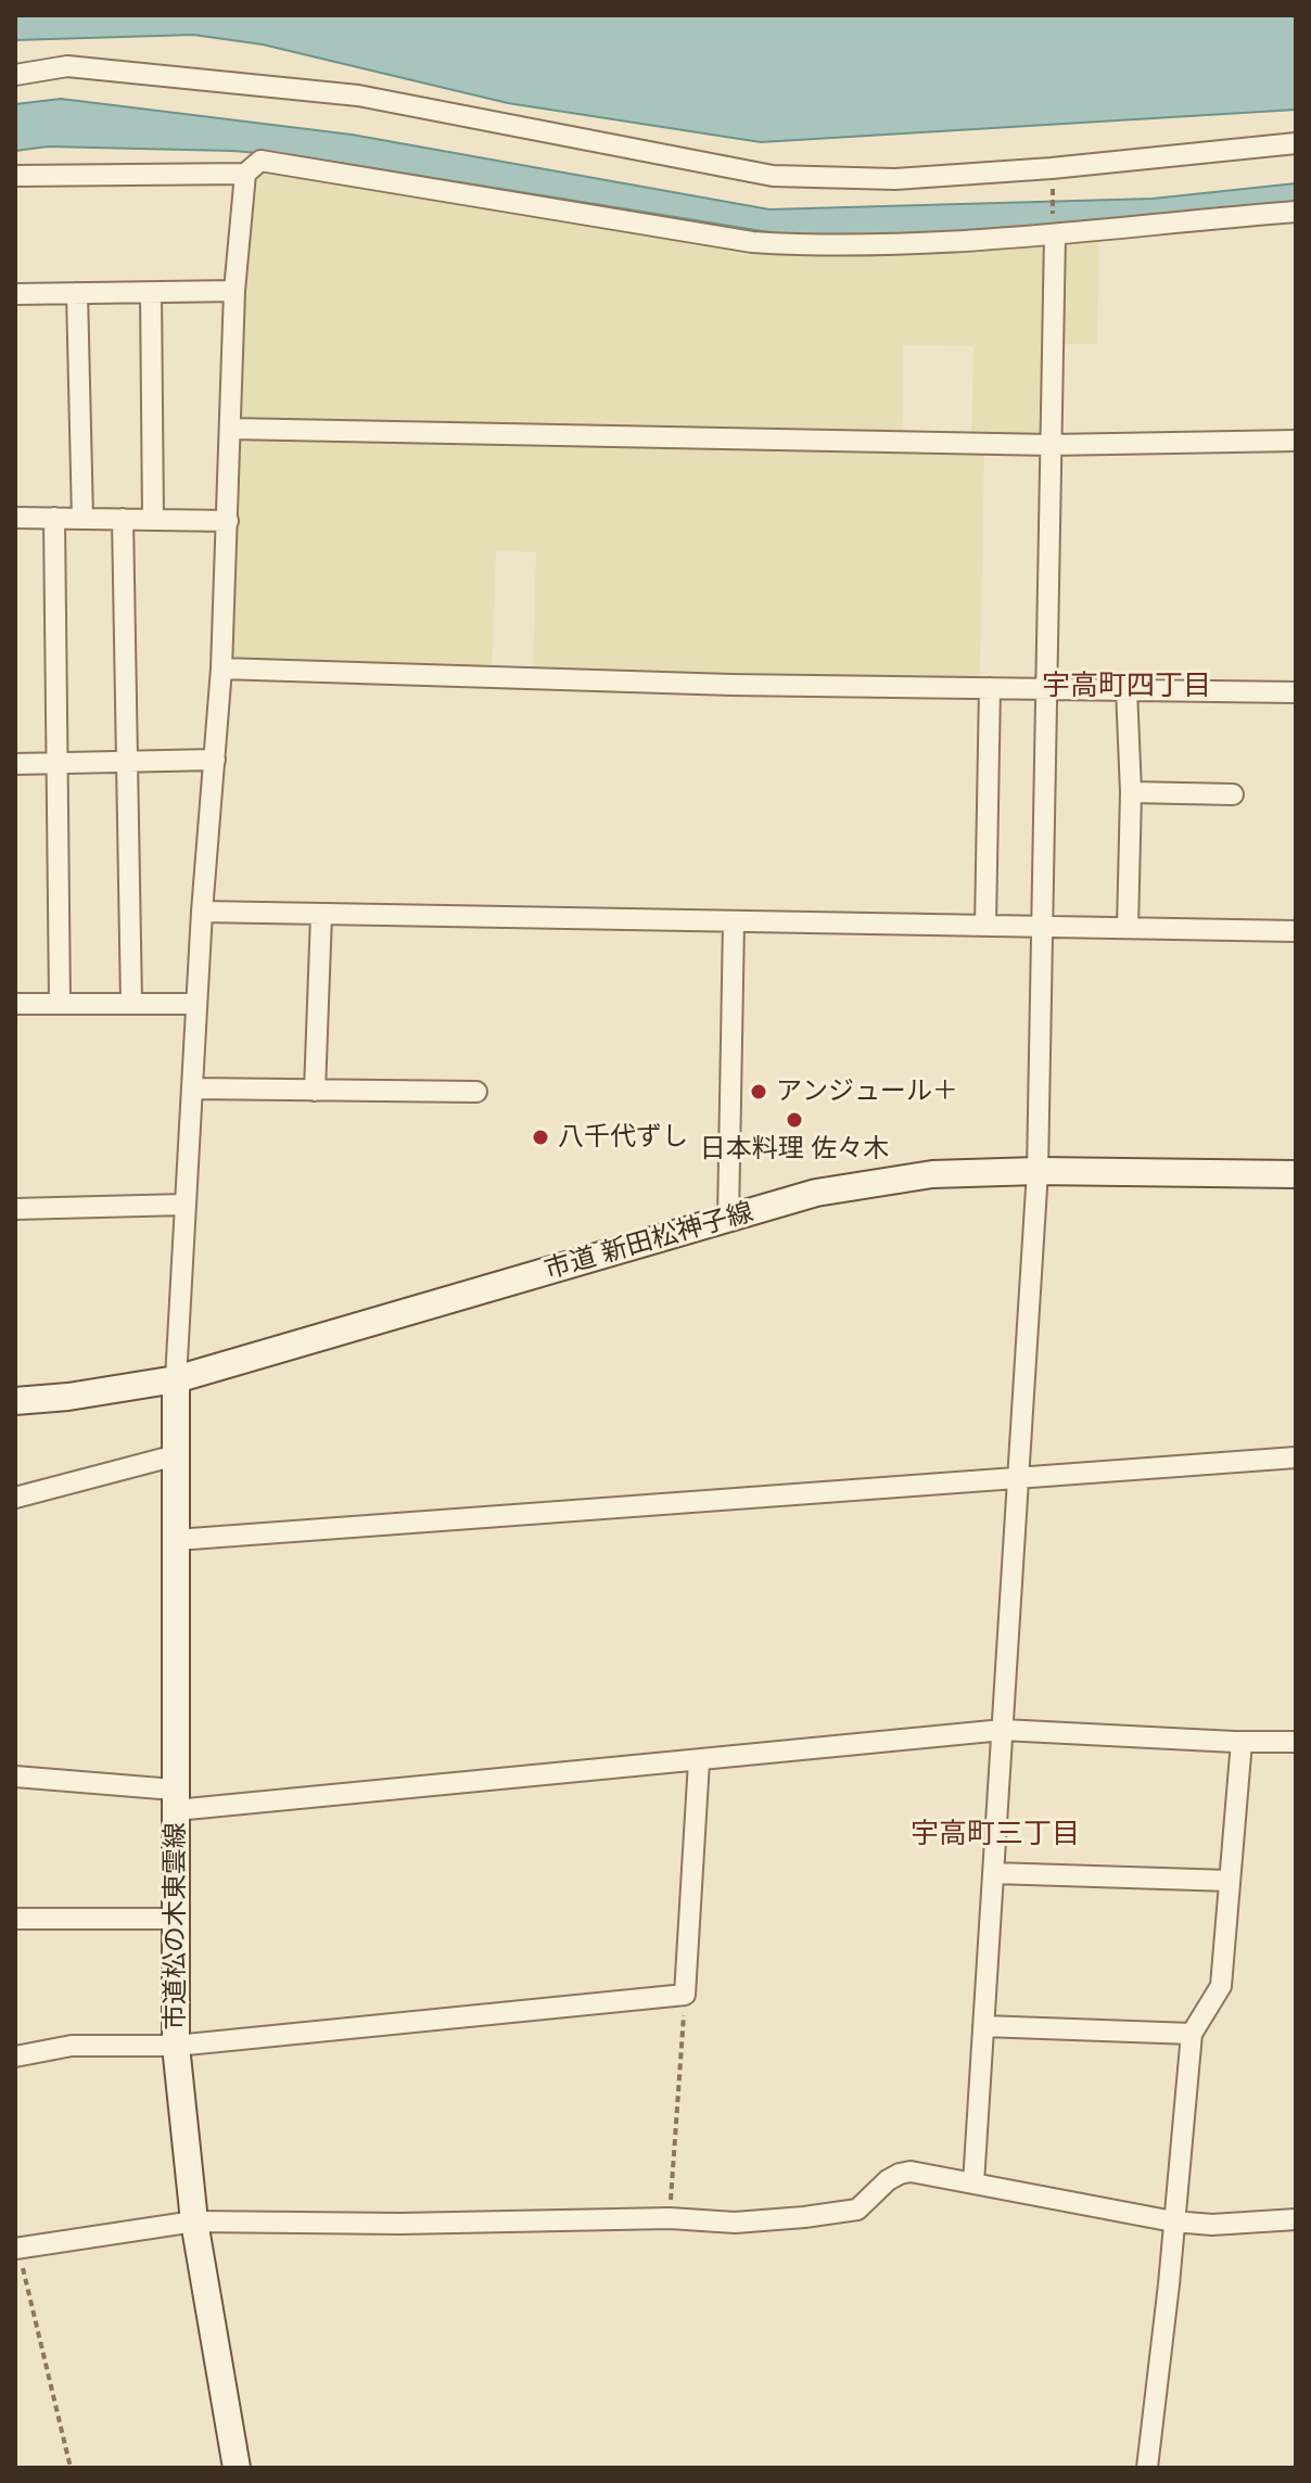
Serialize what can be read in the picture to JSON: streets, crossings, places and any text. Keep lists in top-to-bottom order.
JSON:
{
  "streets": {
    "street": ["市道 新田松神子線", "市道松の木東雲線"]
  },
  "crossings": [
    ["市道 新田松神子線", "市道松の木東雲線"]
  ],
  "districts": ["宇高町四丁目", "宇高町三丁目"],
  "places": ["アンジュール＋", "日本料理 佐々木", "八千代ずし"]
}
